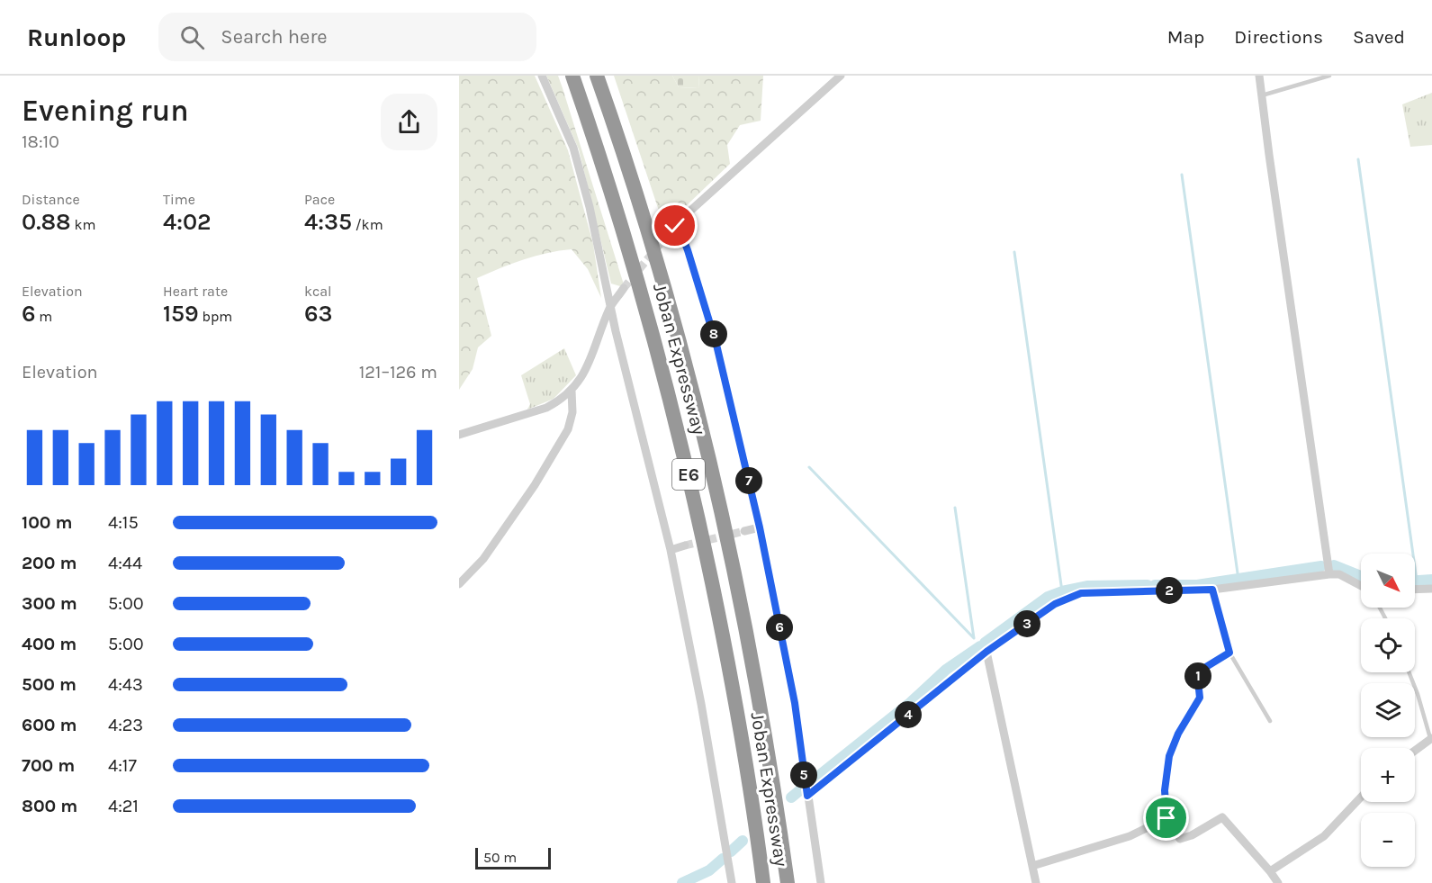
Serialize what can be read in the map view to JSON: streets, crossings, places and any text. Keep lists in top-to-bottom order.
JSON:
{
  "streets": {
    "highway": ["Joban Expressway", "E6"]
  },
  "scale_bar": "50 m",
  "north": "bottom right",
  "page": {
    "header": "Runloop",
    "search": "Search here",
    "nav": ["Map", "Directions", "Saved"],
    "heading": ["Evening run", "18:10"],
    "stats": [
      ["Distance", "0.88 km"],
      ["Time", "4:02"],
      ["Pace", "4:35 /km"],
      ["Elevation", "6 m"],
      ["Heart rate", "159 bpm"],
      ["kcal", "63"]
    ],
    "pins": [
      "8",
      "7",
      "2",
      "3",
      "6",
      "1",
      "4",
      "5"
    ],
    "chart": ["Elevation", "121–126 m"],
    "list": [
      {
        "name": "100 m",
        "note": "4:15"
      },
      {
        "name": "200 m",
        "note": "4:44"
      },
      {
        "name": "300 m",
        "note": "5:00"
      },
      {
        "name": "400 m",
        "note": "5:00"
      },
      {
        "name": "500 m",
        "note": "4:43"
      },
      {
        "name": "600 m",
        "note": "4:23"
      },
      {
        "name": "700 m",
        "note": "4:17"
      },
      {
        "name": "800 m",
        "note": "4:21"
      }
    ],
    "map_buttons": ["+", "−"],
    "scale": "50 m"
  }
}
